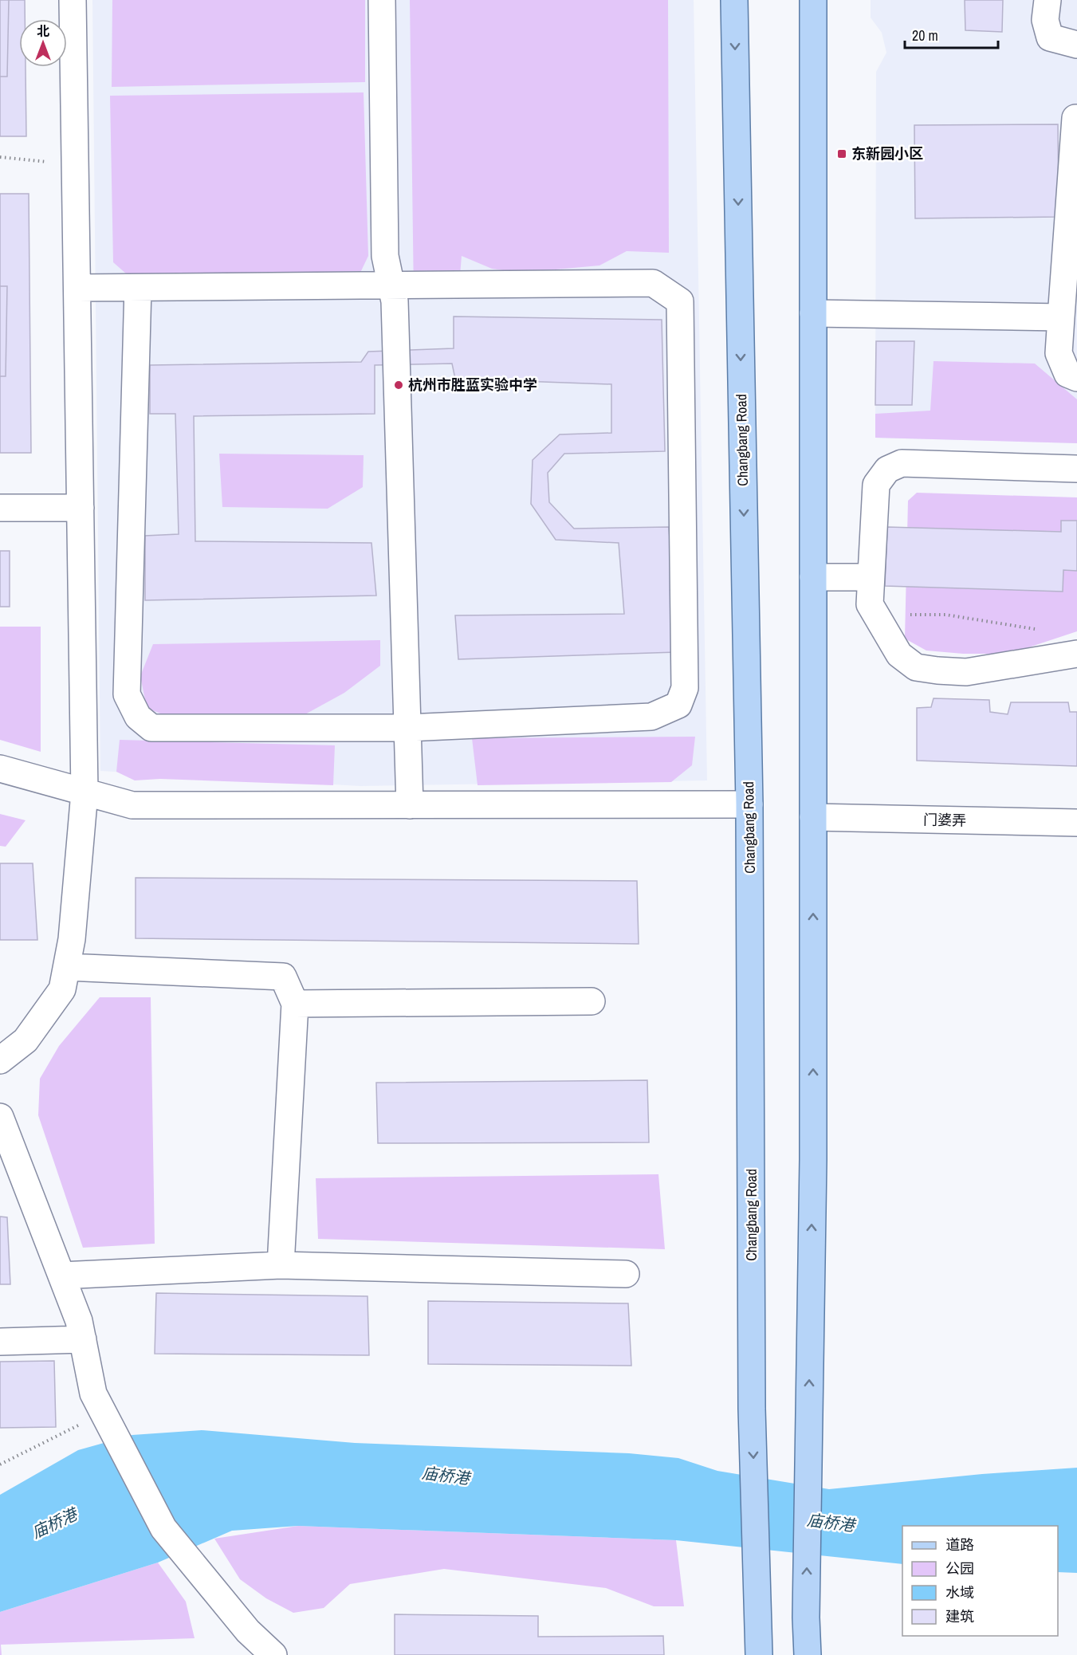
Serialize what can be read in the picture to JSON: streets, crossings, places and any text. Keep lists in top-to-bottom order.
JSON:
{
  "streets": {
    "main road": ["Changbang Road"],
    "street": ["门婆弄"]
  },
  "water": ["庙桥港"],
  "places": {
    "transit": ["东新园小区"],
    "other": ["杭州市胜蓝实验中学"]
  },
  "legend": [
    "道路",
    "公园",
    "水域",
    "建筑"
  ],
  "scale_bar": "20 m",
  "north": "top"
}
